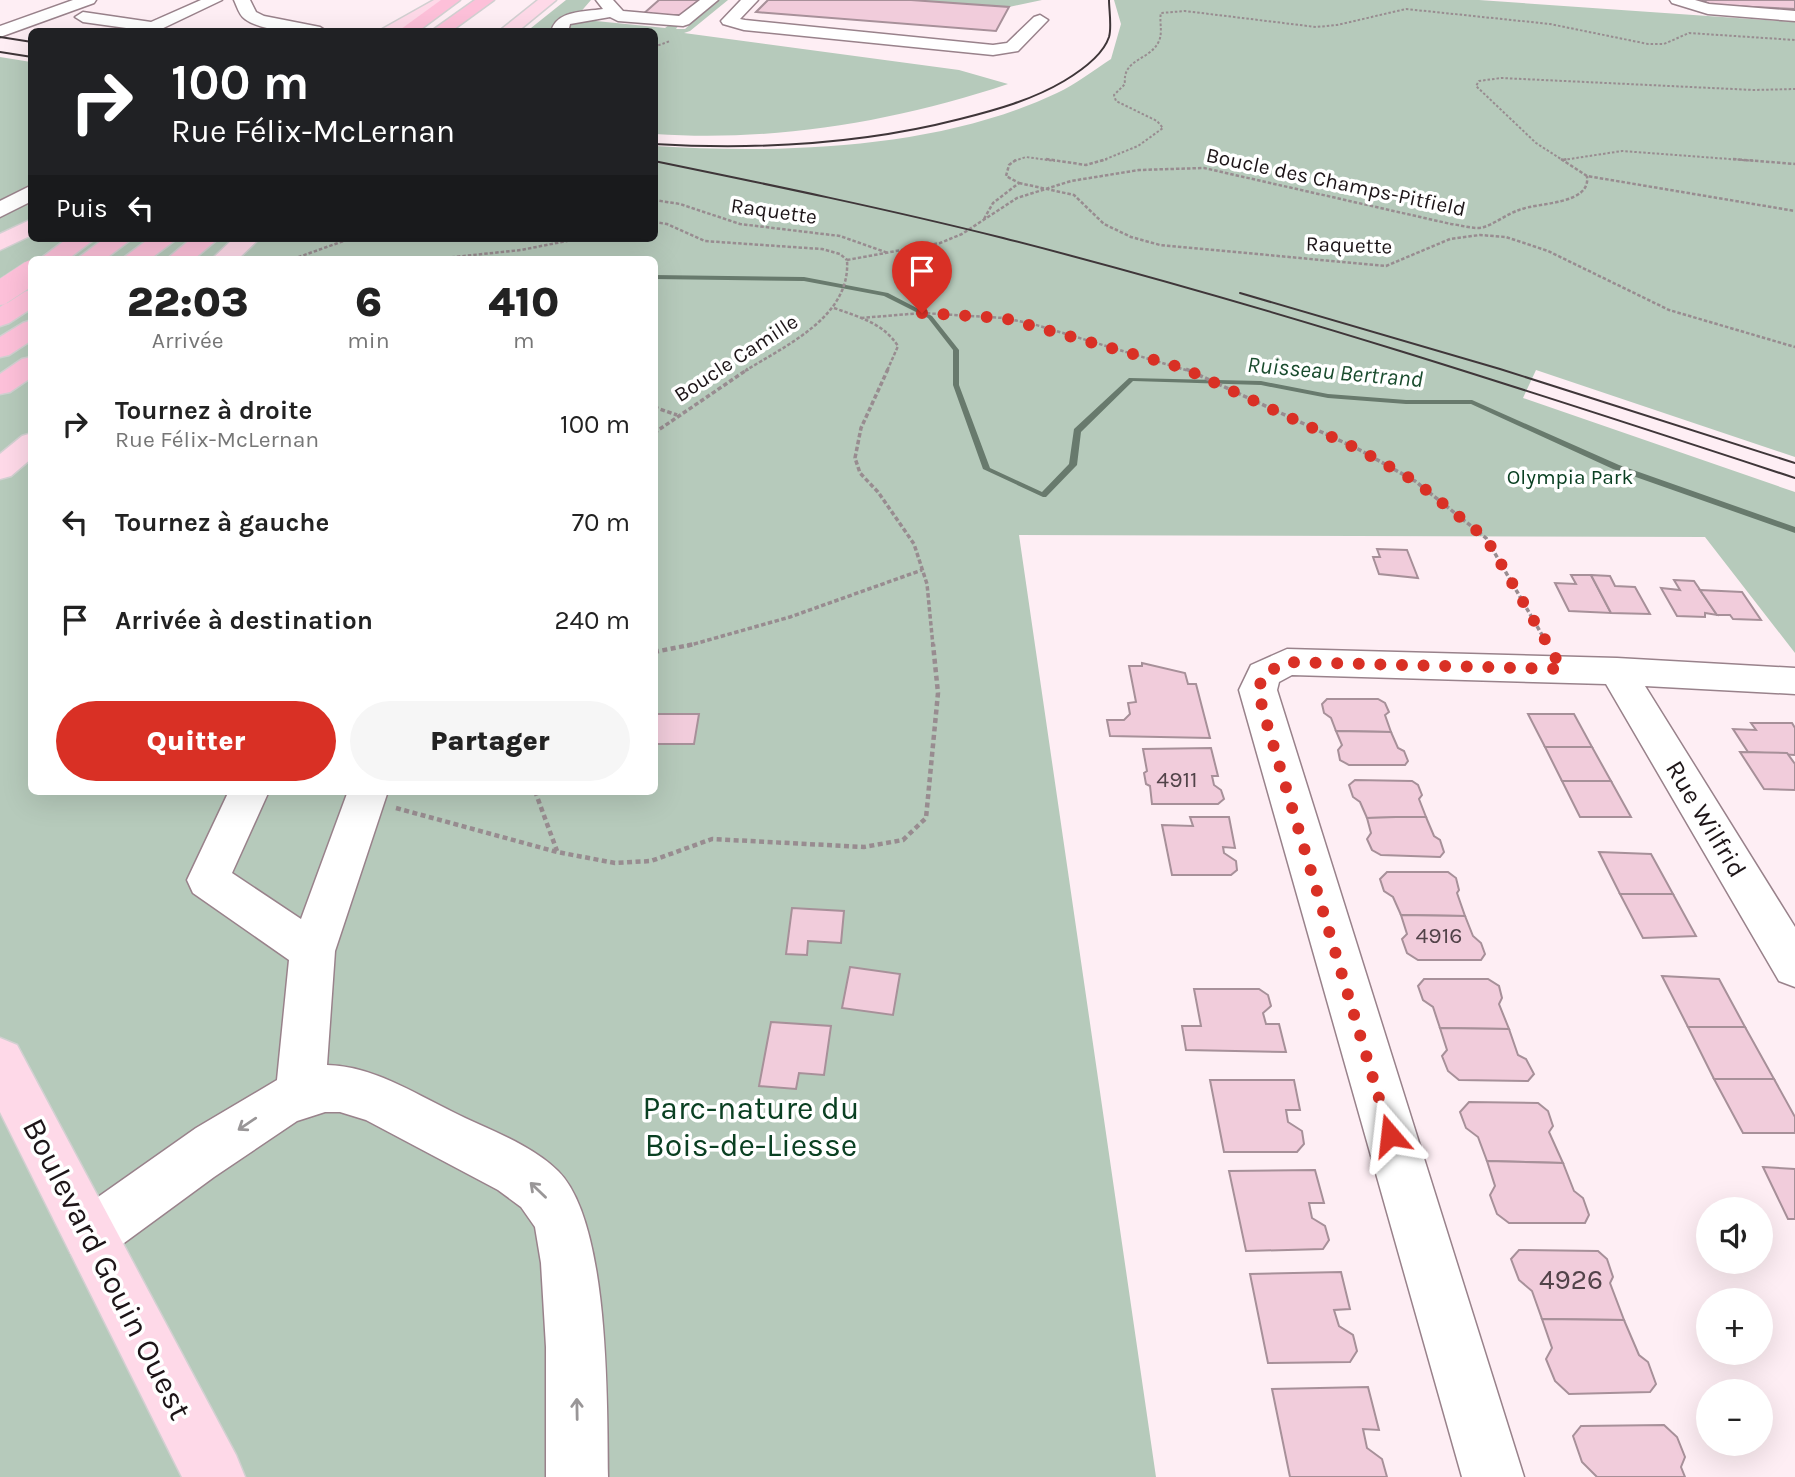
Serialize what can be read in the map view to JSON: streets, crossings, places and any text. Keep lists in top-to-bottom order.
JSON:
{
  "streets": {
    "main road": ["Boulevard Gouin Ouest"],
    "street": ["Rue Wilfrid"],
    "path": ["Boucle des Champs-Pitfield", "Raquette", "Boucle Camille"]
  },
  "crossings": [
    ["Boucle des Champs-Pitfield", "Raquette"]
  ],
  "water": ["Ruisseau Bertrand"],
  "parks": ["Olympia Park", "Parc-nature du Bois-de-Liesse"],
  "house_numbers": ["4911", "4916", "4926"],
  "page": {
    "turn": ["100 m", "Rue Félix-McLernan"],
    "then": "Puis",
    "eta": [
      "22:03",
      "Arrivée",
      "6",
      "min",
      "410",
      "m"
    ],
    "list": [
      {
        "name": "Tournez à droite",
        "note": "Rue Félix-McLernan",
        "value": "100 m"
      },
      {
        "name": "Tournez à gauche",
        "value": "70 m"
      },
      {
        "name": "Arrivée à destination",
        "value": "240 m"
      }
    ],
    "buttons": ["Quitter", "Partager"],
    "map_buttons": ["+", "−"]
  }
}
